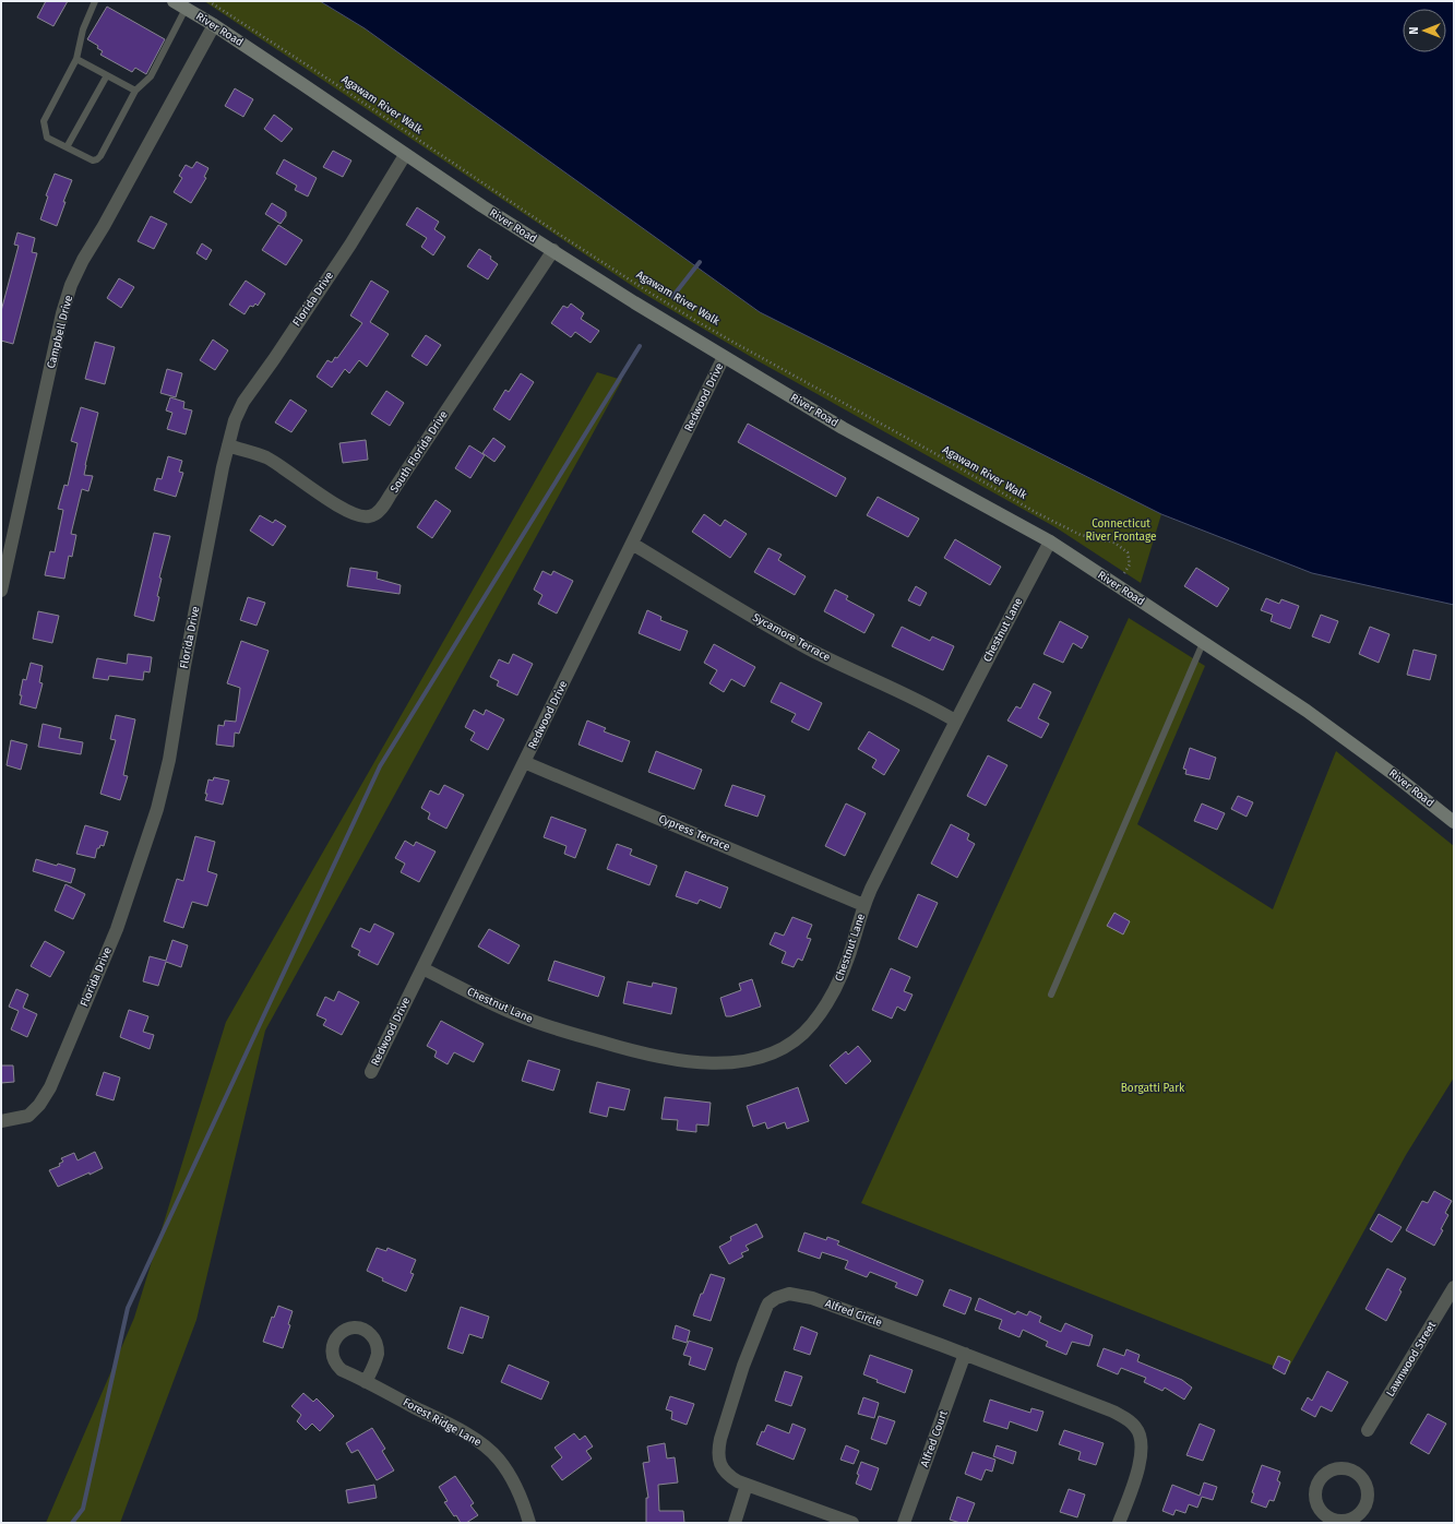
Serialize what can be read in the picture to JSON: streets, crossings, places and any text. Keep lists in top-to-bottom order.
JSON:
{
  "streets": {
    "street": [
      "River Road",
      "Florida Drive",
      "Campbell Drive",
      "Redwood Drive",
      "South Florida Drive",
      "Chestnut Lane",
      "Sycamore Terrace",
      "Cypress Terrace",
      "Alfred Circle",
      "Lawnwood Street",
      "Forest Ridge Lane",
      "Alfred Court"
    ],
    "path": ["Agawam River Walk"]
  },
  "crossings": [
    ["River Road", "Agawam River Walk"],
    ["River Road", "Florida Drive"],
    ["River Road", "Campbell Drive"],
    ["River Road", "Redwood Drive"],
    ["River Road", "South Florida Drive"],
    ["River Road", "Chestnut Lane"],
    ["Florida Drive", "South Florida Drive"],
    ["Redwood Drive", "Chestnut Lane"],
    ["Redwood Drive", "Sycamore Terrace"],
    ["Redwood Drive", "Cypress Terrace"],
    ["Chestnut Lane", "Sycamore Terrace"],
    ["Chestnut Lane", "Cypress Terrace"],
    ["Alfred Circle", "Alfred Court"]
  ],
  "parks": ["Connecticut River Frontage", "Borgatti Park"],
  "north": "left"
}
